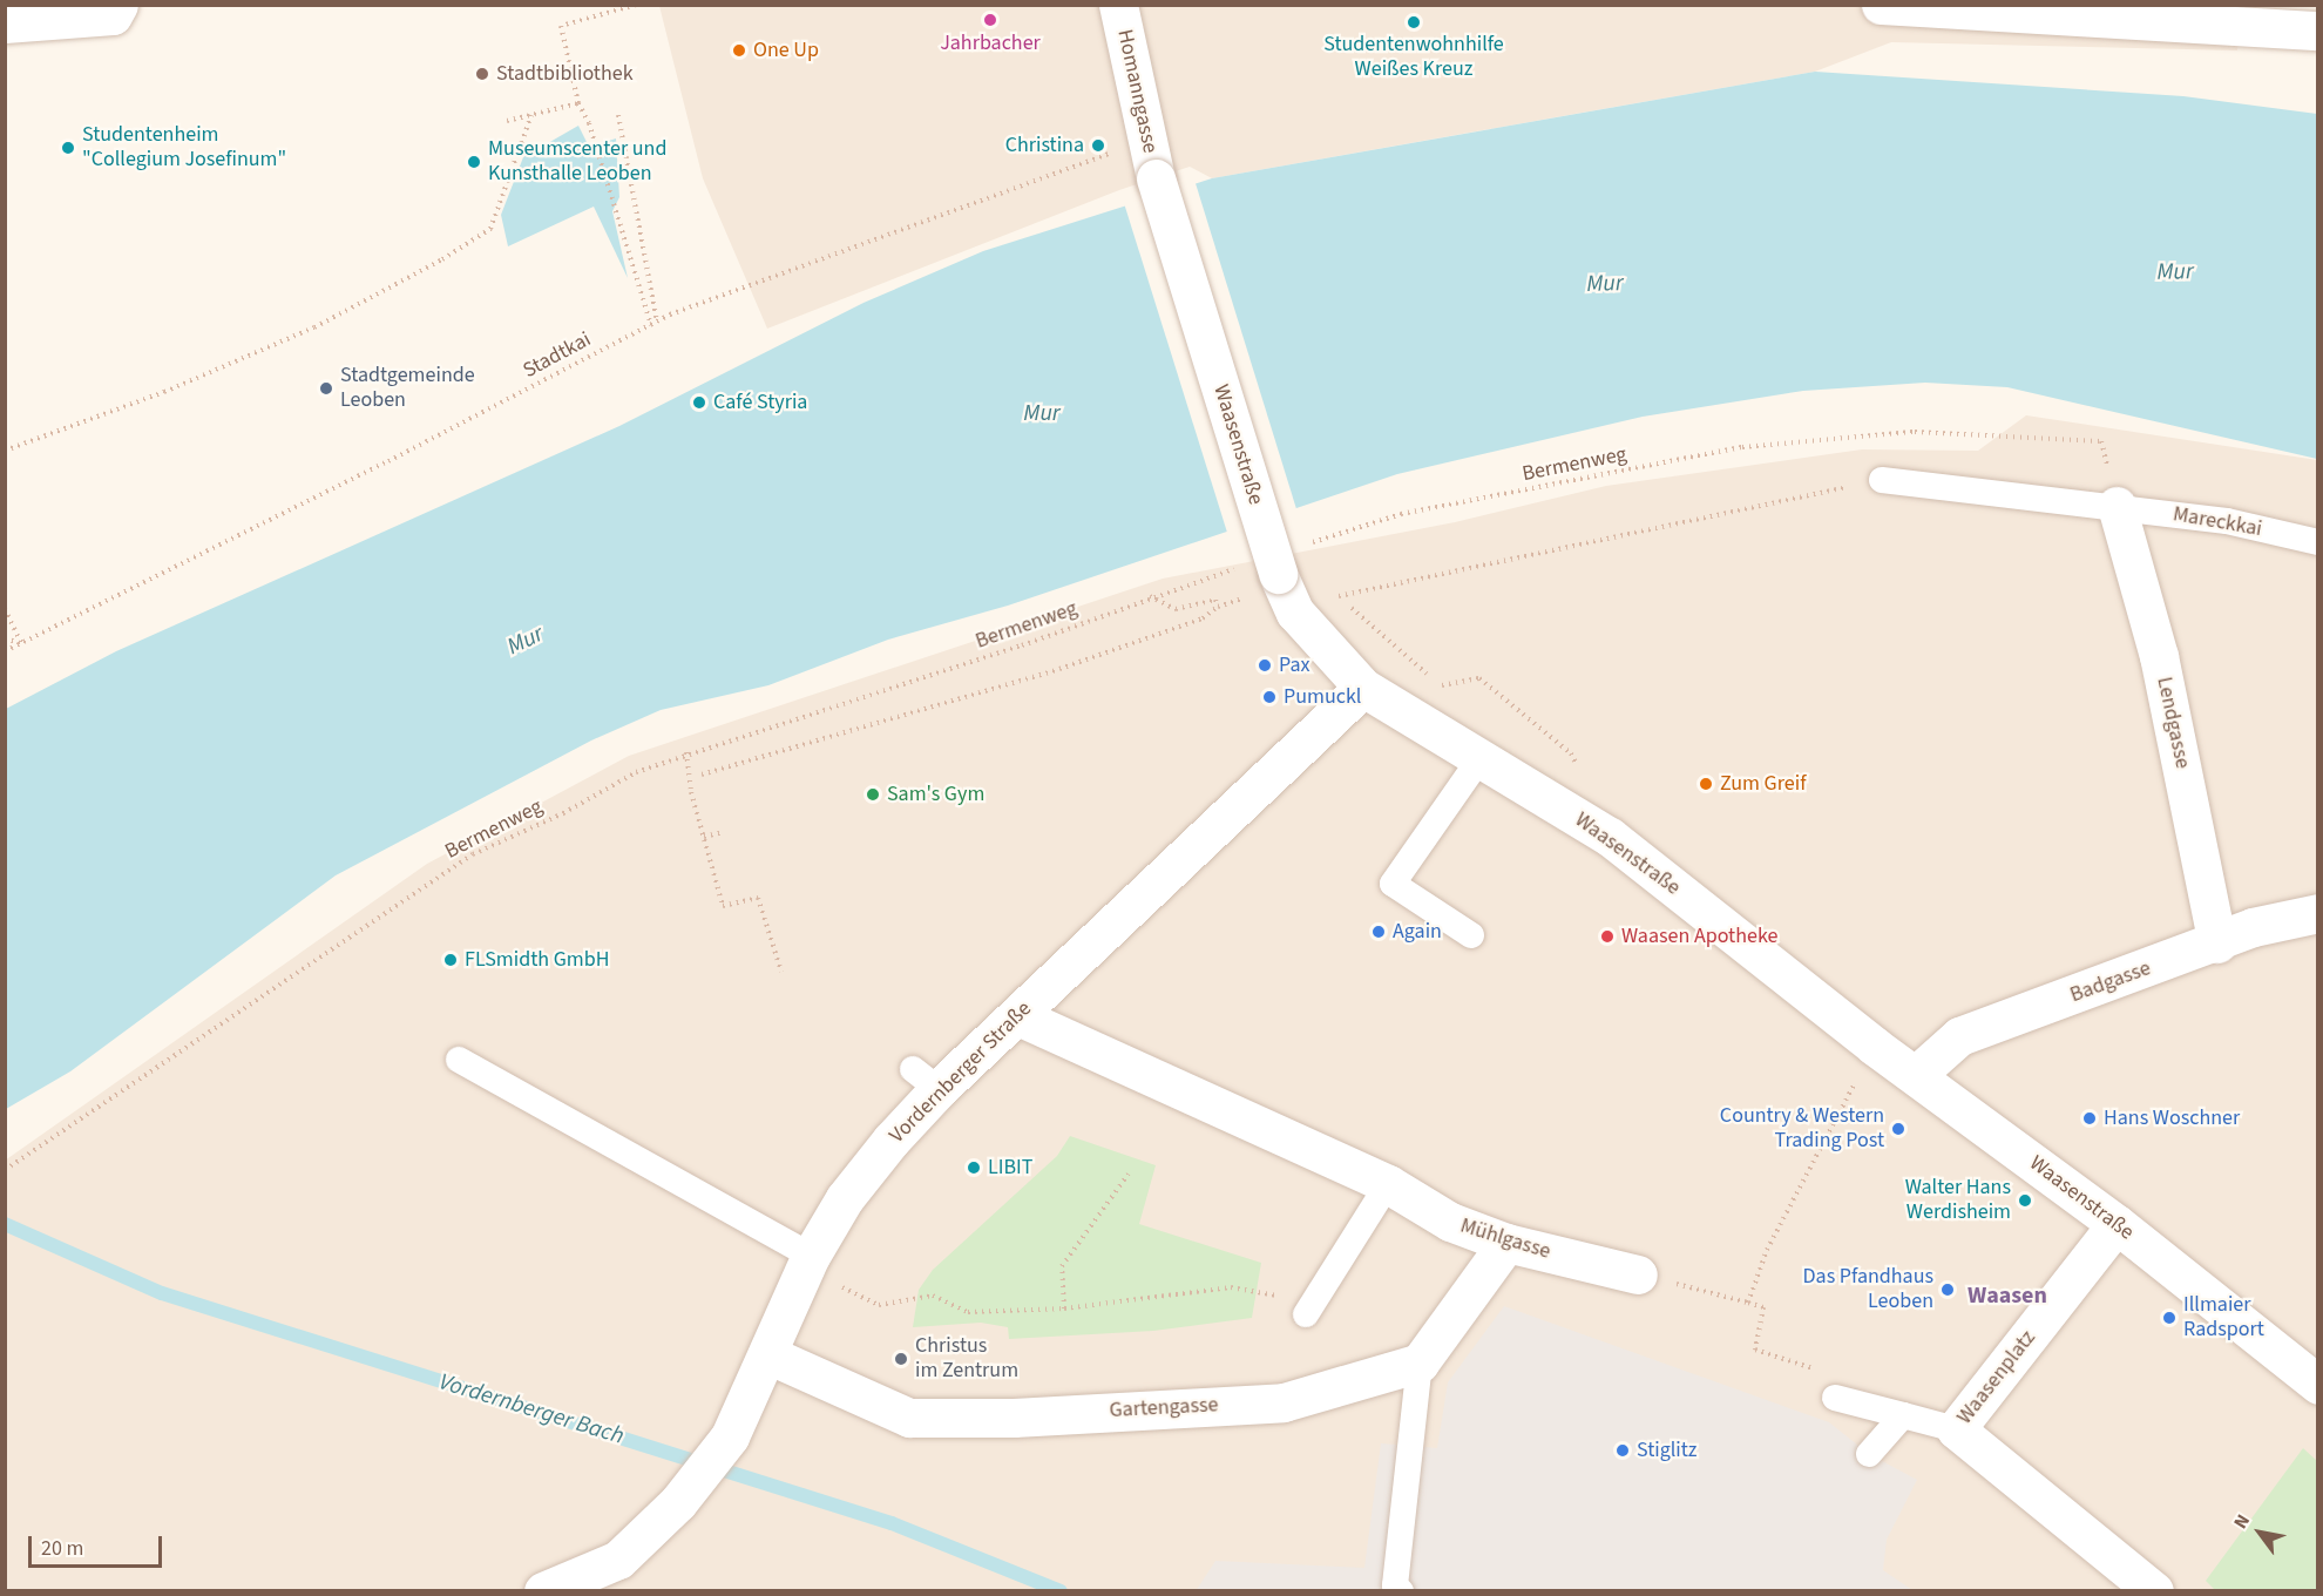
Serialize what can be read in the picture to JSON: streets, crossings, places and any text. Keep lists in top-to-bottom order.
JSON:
{
  "streets": {
    "street": [
      "Homanngasse",
      "Waasenstraße",
      "Lendgasse",
      "Badgasse",
      "Vordernberger Straße",
      "Mühlgasse",
      "Waasenplatz",
      "Gartengasse"
    ],
    "lane": ["Mareckkai"],
    "path": ["Stadtkai", "Bermenweg"]
  },
  "crossings": [
    ["Homanngasse", "Stadtkai"],
    ["Homanngasse", "Waasenstraße"],
    ["Stadtkai", "Waasenstraße"],
    ["Waasenstraße", "Bermenweg"],
    ["Waasenstraße", "Badgasse"],
    ["Waasenstraße", "Vordernberger Straße"],
    ["Waasenstraße", "Waasenplatz"],
    ["Bermenweg", "Mareckkai"],
    ["Bermenweg", "Lendgasse"],
    ["Mareckkai", "Lendgasse"],
    ["Lendgasse", "Badgasse"],
    ["Vordernberger Straße", "Mühlgasse"],
    ["Vordernberger Straße", "Gartengasse"]
  ],
  "districts": ["Waasen"],
  "water": ["Mur", "Vordernberger Bach"],
  "places": [
    "Jahrbacher",
    "Studentenwohnhilfe Weißes Kreuz",
    "One Up",
    "Stadtbibliothek",
    "Christina",
    "Studentenheim \"Collegium Josefinum\"",
    "Museumscenter und Kunsthalle Leoben",
    "Stadtgemeinde Leoben",
    "Café Styria",
    "Pax",
    "Pumuckl",
    "Zum Greif",
    "Sam's Gym",
    "Again",
    "Waasen Apotheke",
    "FLSmidth GmbH",
    "Hans Woschner",
    "Country & Western Trading Post",
    "LIBIT",
    "Walter Hans Werdisheim",
    "Das Pfandhaus Leoben",
    "Illmaier Radsport",
    "Christus im Zentrum",
    "Stiglitz"
  ],
  "scale_bar": "20 m",
  "north": "top left"
}
